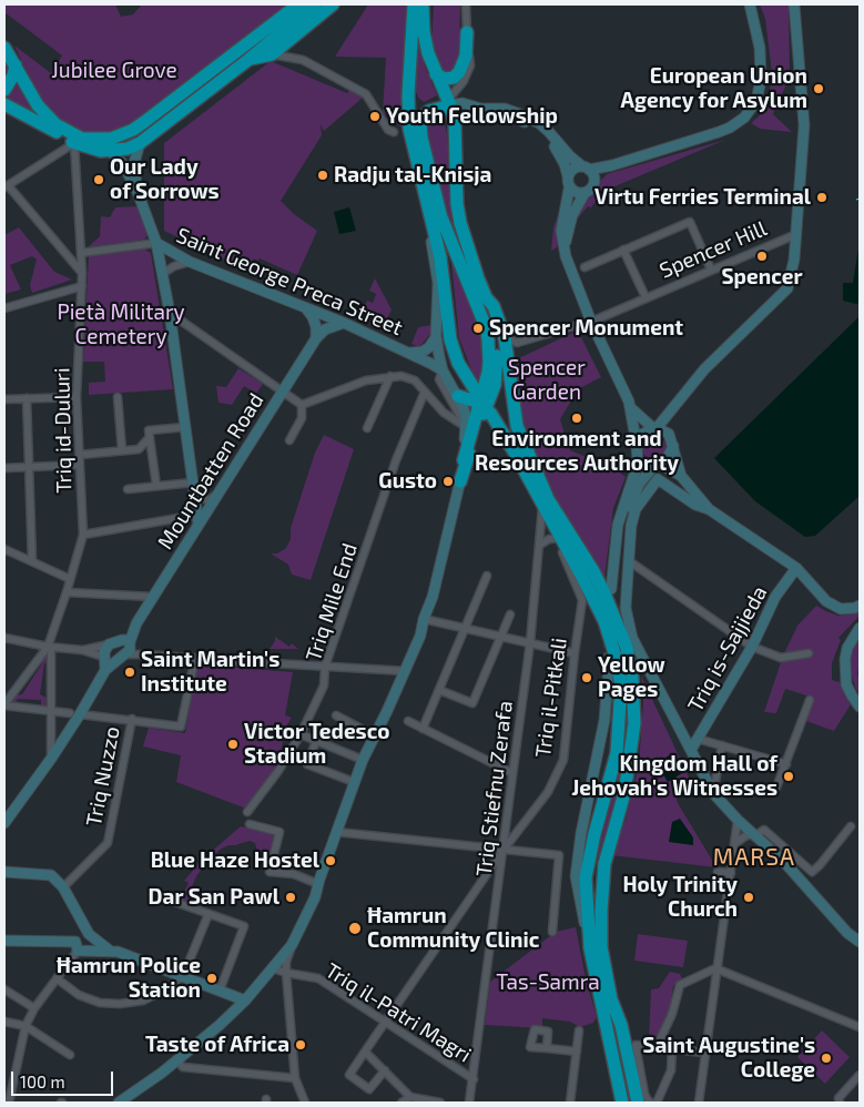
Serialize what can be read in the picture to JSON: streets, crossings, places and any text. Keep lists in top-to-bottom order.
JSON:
{
  "streets": {
    "street": [
      "Spencer Hill",
      "Saint George Preca Street",
      "Triq id-Duluri",
      "Mountbatten Road",
      "Triq Mile End",
      "Triq is-Sajjieda",
      "Triq il-Pitkali",
      "Triq Nuzzo",
      "Triq Stiefnu Zerafa",
      "Triq il-Patri Magri"
    ]
  },
  "crossings": [
    ["Saint George Preca Street", "Mountbatten Road"],
    ["Triq il-Pitkali", "Triq Stiefnu Zerafa"],
    ["Triq il-Pitkali", "Triq il-Patri Magri"],
    ["Triq Stiefnu Zerafa", "Triq il-Patri Magri"]
  ],
  "districts": ["MARSA"],
  "parks": [
    "Jubilee Grove",
    "Pietà Military Cemetery",
    "Spencer Garden",
    "Tas-Samra"
  ],
  "places": [
    "European Union Agency for Asylum",
    "Youth Fellowship",
    "Radju tal-Knisja",
    "Our Lady of Sorrows",
    "Virtu Ferries Terminal",
    "Spencer",
    "Spencer Monument",
    "Environment and Resources Authority",
    "Gusto",
    "Saint Martin's Institute",
    "Yellow Pages",
    "Victor Tedesco Stadium",
    "Kingdom Hall of Jehovah's Witnesses",
    "Blue Haze Hostel",
    "Dar San Pawl",
    "Holy Trinity Church",
    "Ħamrun Community Clinic",
    "Ħamrun Police Station",
    "Taste of Africa",
    "Saint Augustine's College"
  ],
  "scale_bar": "100 m"
}
